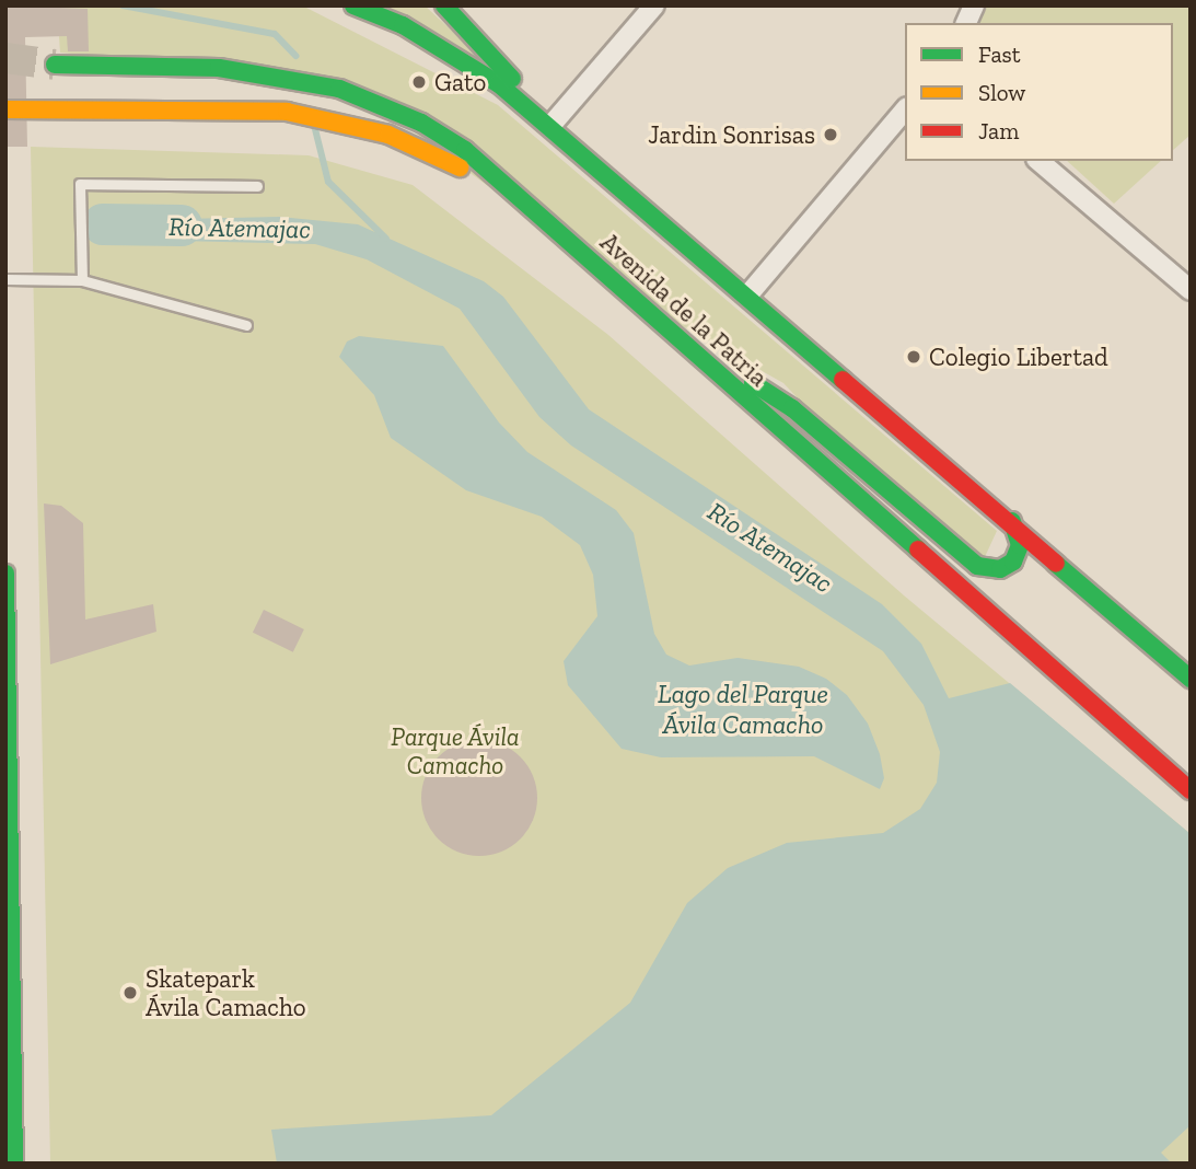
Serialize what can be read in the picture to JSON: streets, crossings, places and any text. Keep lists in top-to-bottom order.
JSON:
{
  "streets": {
    "main road": ["Avenida de la Patria"]
  },
  "water": ["Río Atemajac", "Lago del Parque Ávila Camacho"],
  "parks": ["Parque Ávila Camacho"],
  "places": [
    "Gato",
    "Jardin Sonrisas",
    "Colegio Libertad",
    "Skatepark Ávila Camacho"
  ],
  "legend": ["Fast", "Slow", "Jam"]
}
